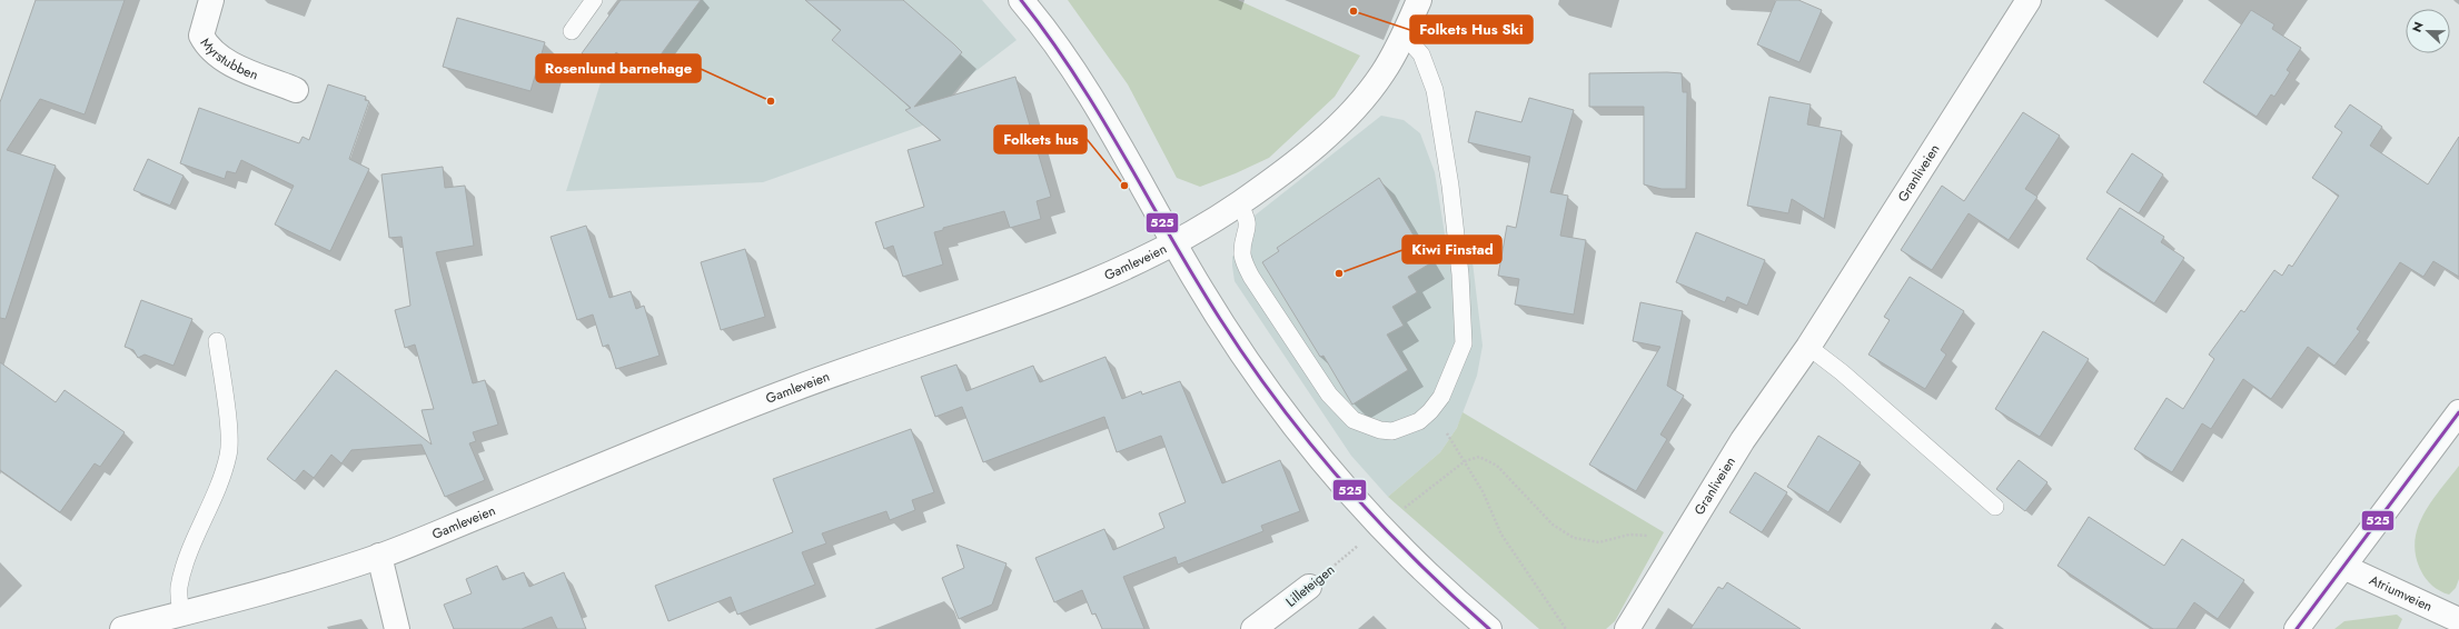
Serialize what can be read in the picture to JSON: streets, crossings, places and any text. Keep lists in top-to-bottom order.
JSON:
{
  "streets": {
    "street": [
      "Myrstubben",
      "Granliveien",
      "Gamleveien",
      "Lilleteigen",
      "Atriumveien"
    ]
  },
  "places": [
    "Folkets Hus Ski",
    "Rosenlund barnehage",
    "Folkets hus",
    "Kiwi Finstad"
  ],
  "lines": ["transit line 525"],
  "north": "left"
}
